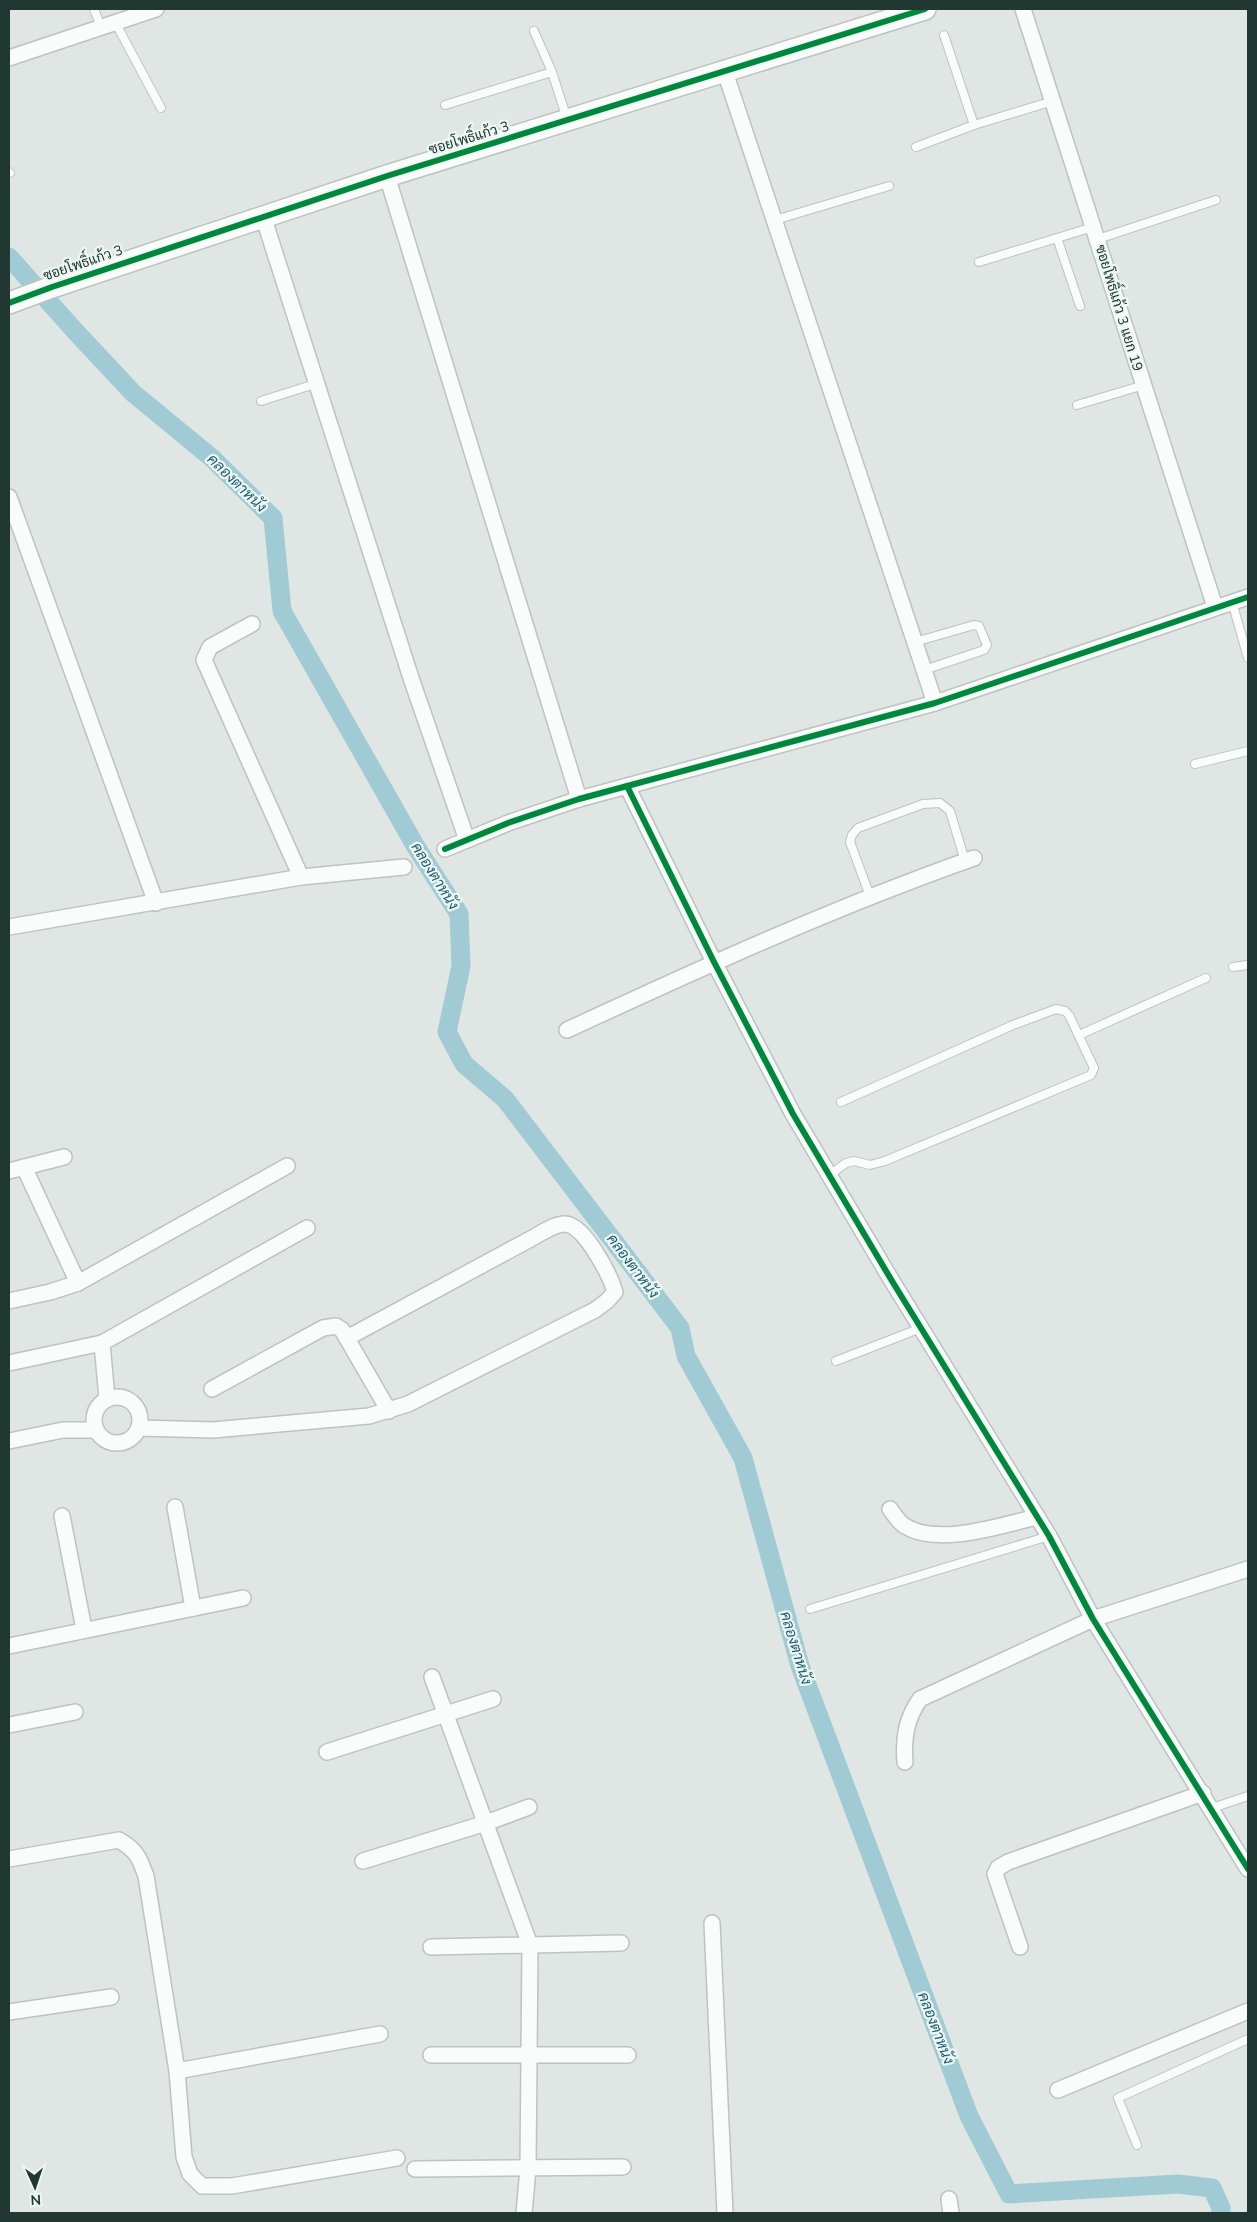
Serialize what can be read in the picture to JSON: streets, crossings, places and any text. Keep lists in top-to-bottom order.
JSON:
{
  "streets": {
    "street": ["ซอยโพธิ์แก้ว 3", "ซอยโพธิ์แก้ว 3 แยก 19"]
  },
  "water": ["คลองตาหนัง"],
  "north": "bottom"
}
